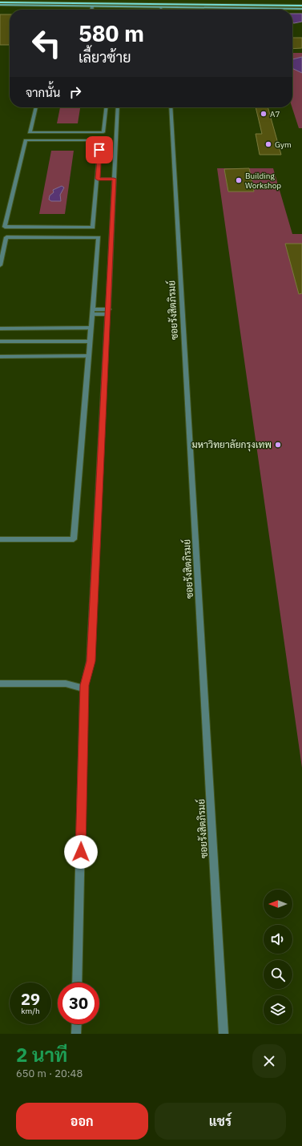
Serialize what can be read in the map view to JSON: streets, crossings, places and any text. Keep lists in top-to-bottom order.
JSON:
{
  "streets": {
    "street": ["ซอยรังสิตภิรมย์"]
  },
  "places": [
    "A7",
    "Gym",
    "Building Workshop",
    "มหาวิทยาลัยกรุงเทพ"
  ],
  "north": "left",
  "page": {
    "turn": ["580 m", "เลี้ยวซ้าย"],
    "then": "จากนั้น",
    "speed": "29 km/h",
    "limit": "30",
    "heading": ["2 นาที", "650 m · 20:48"],
    "buttons": ["ออก", "แชร์"]
  }
}
